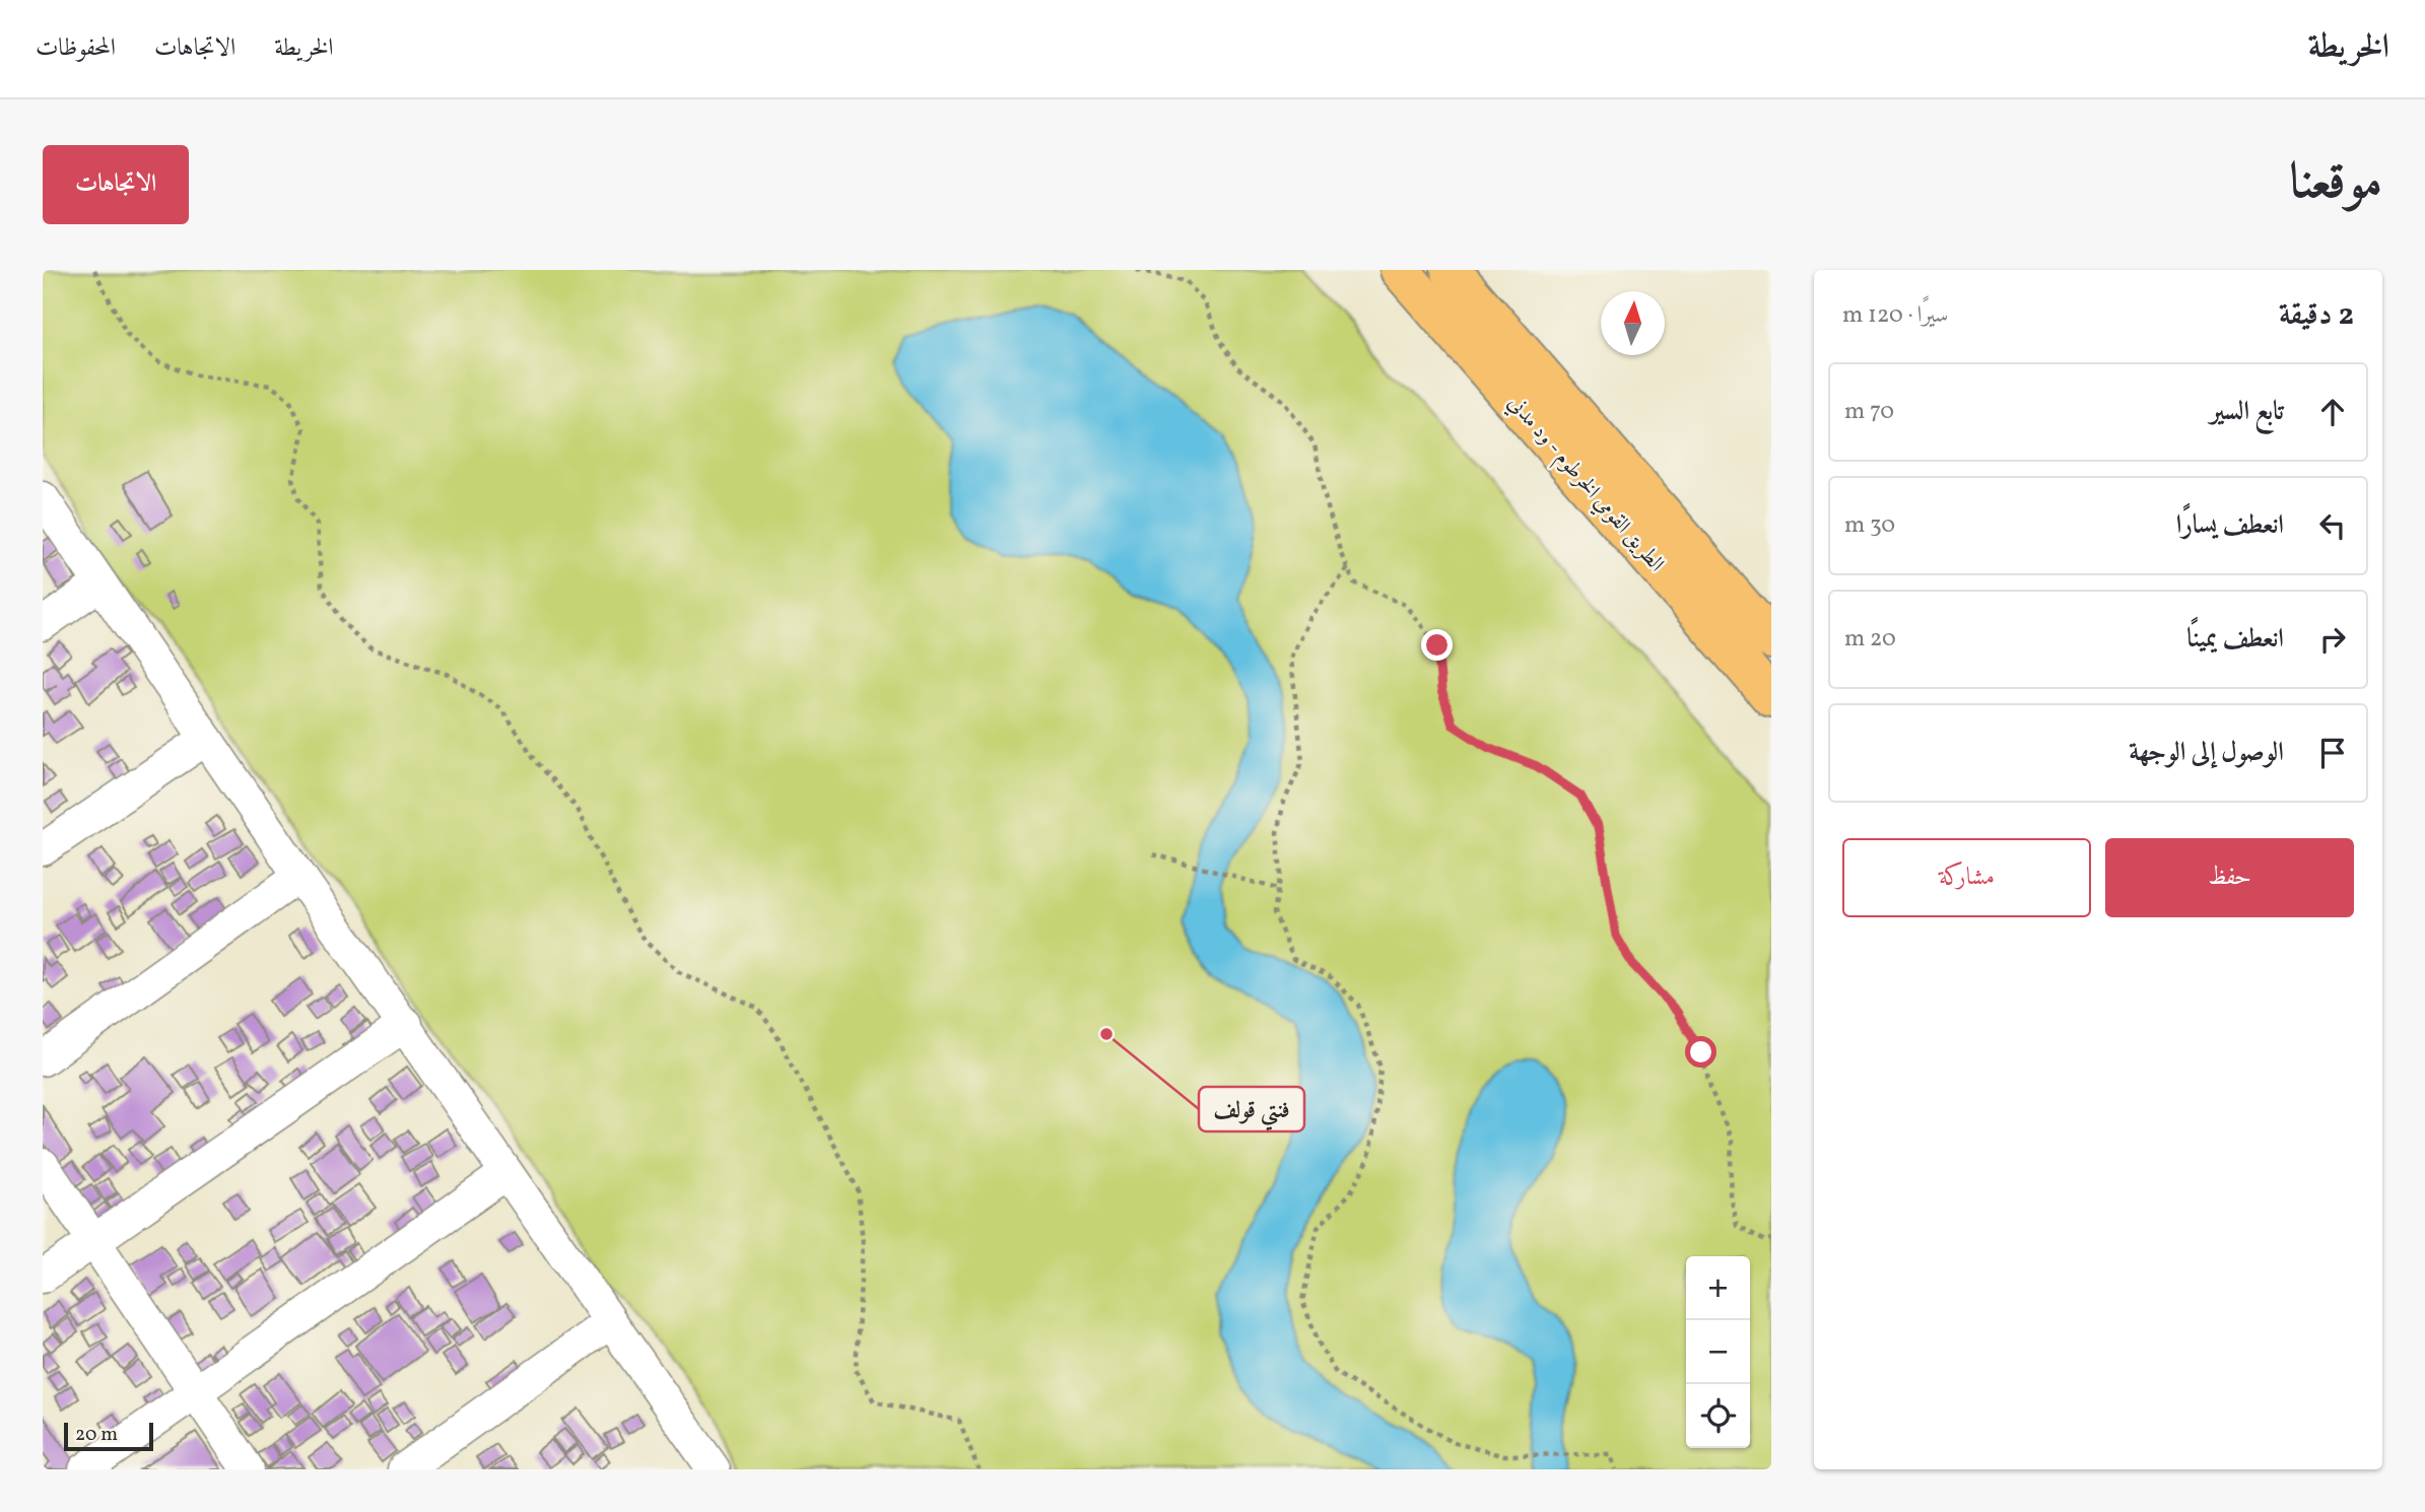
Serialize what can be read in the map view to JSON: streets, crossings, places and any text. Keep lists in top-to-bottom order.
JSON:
{
  "streets": {
    "highway": ["الطريق القومي الخرطوم - ود مدني"]
  },
  "places": ["فنتي قولف"],
  "scale_bar": "20 m",
  "north": "top",
  "page": {
    "header": "الخريطة",
    "nav": ["الخريطة", "الاتجاهات", "المحفوظات"],
    "title": "موقعنا",
    "buttons": [
      "الاتجاهات",
      ["حفظ", "مشاركة"]
    ],
    "heading": ["2 دقيقة", "سيرًا · 120 m"],
    "list": [
      ["تابع السير", "70 m"],
      ["انعطف يسارًا", "30 m"],
      ["انعطف يمينًا", "20 m"],
      "الوصول إلى الوجهة"
    ],
    "map_buttons": ["+", "−"],
    "scale": "20 m"
  }
}
